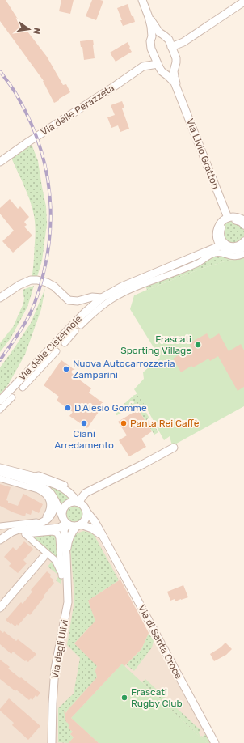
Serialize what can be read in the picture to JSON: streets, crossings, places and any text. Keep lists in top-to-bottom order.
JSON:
{
  "streets": {
    "street": [
      "Via delle Perazzeta",
      "Via Livio Gratton",
      "Via delle Cisternole",
      "Via di Santa Croce",
      "Via degli Ulivi"
    ]
  },
  "crossings": [
    ["Via delle Perazzeta", "Via Livio Gratton"],
    ["Via di Santa Croce", "Via degli Ulivi"]
  ],
  "places": [
    "Frascati Sporting Village",
    "Nuova Autocarrozzeria Zamparini",
    "D'Alesio Gomme",
    "Ciani Arredamento",
    "Panta Rei Caffè",
    "Frascati Rugby Club"
  ],
  "north": "right"
}
